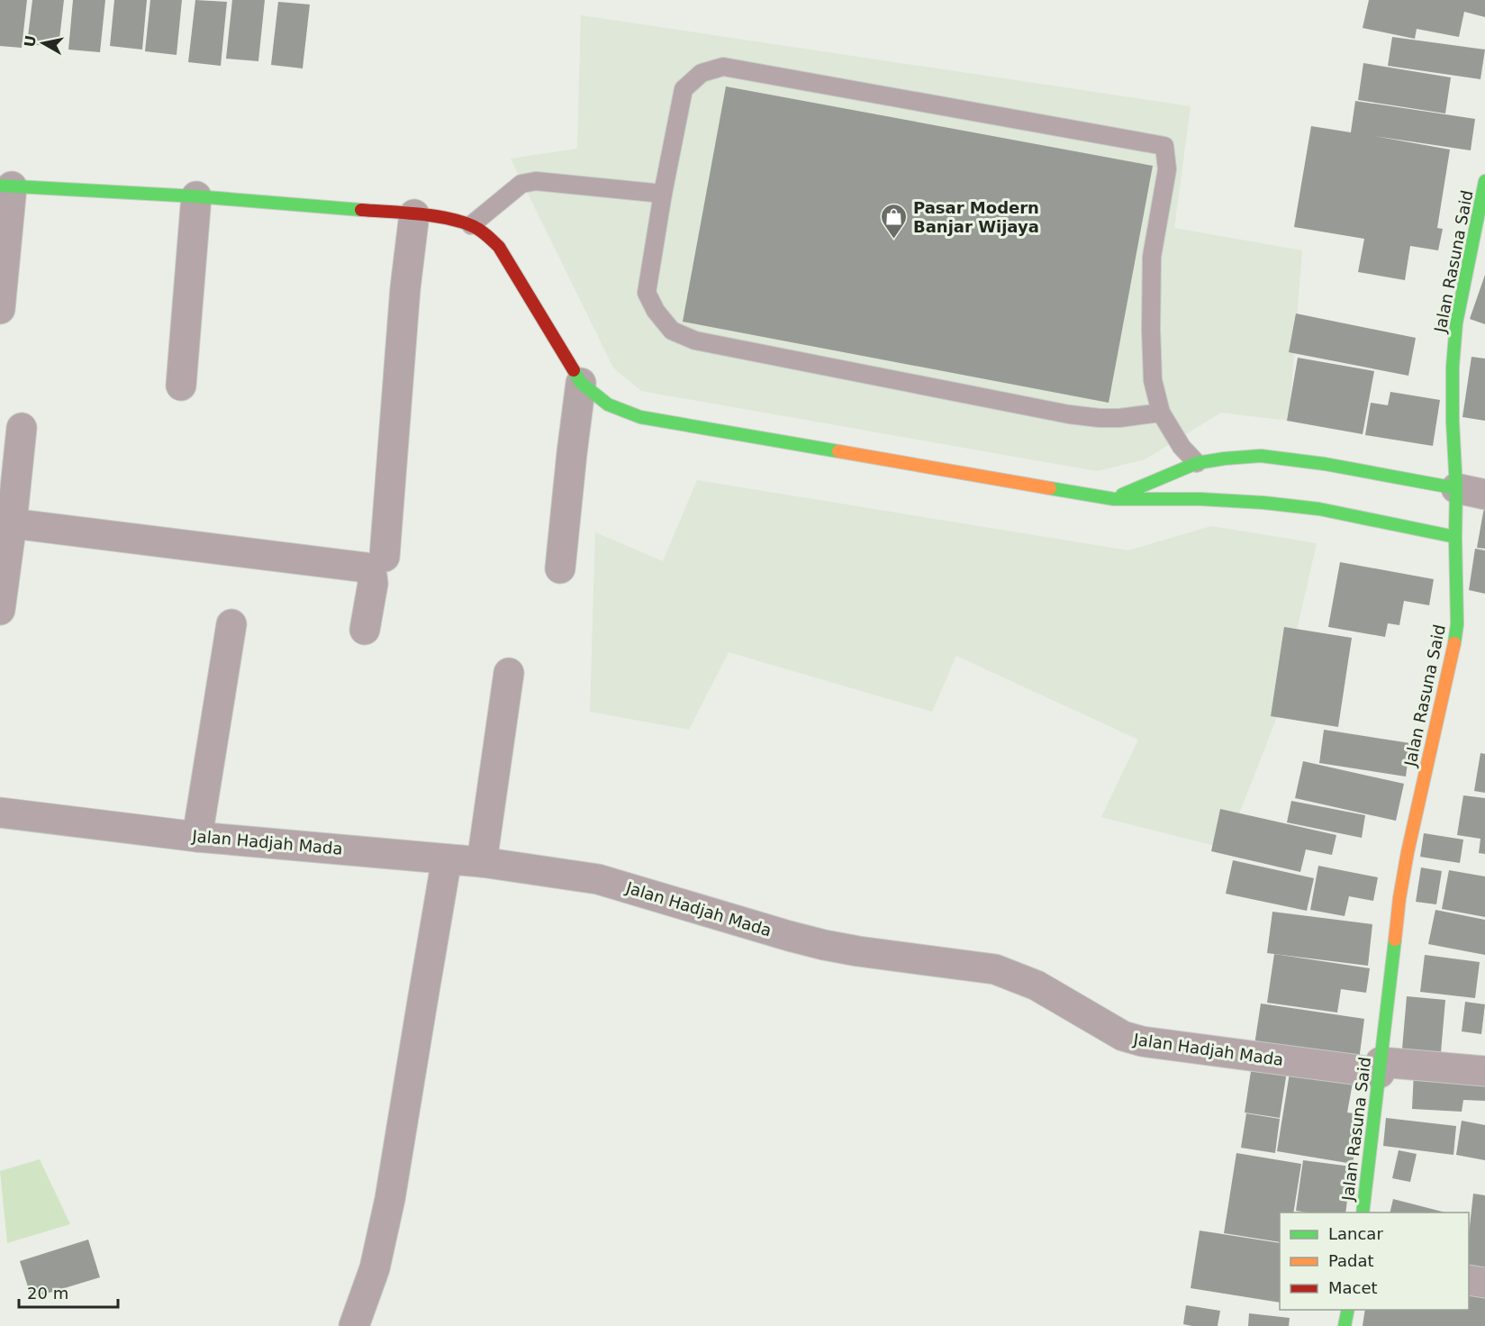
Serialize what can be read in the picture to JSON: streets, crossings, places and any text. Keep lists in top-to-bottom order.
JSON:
{
  "streets": {
    "street": ["Jalan Rasuna Said", "Jalan Hadjah Mada"]
  },
  "crossings": [
    ["Jalan Rasuna Said", "Jalan Hadjah Mada"]
  ],
  "places": {
    "shop": ["Pasar Modern Banjar Wijaya"]
  },
  "legend": ["Lancar", "Padat", "Macet"],
  "scale_bar": "20 m",
  "north": "left"
}
